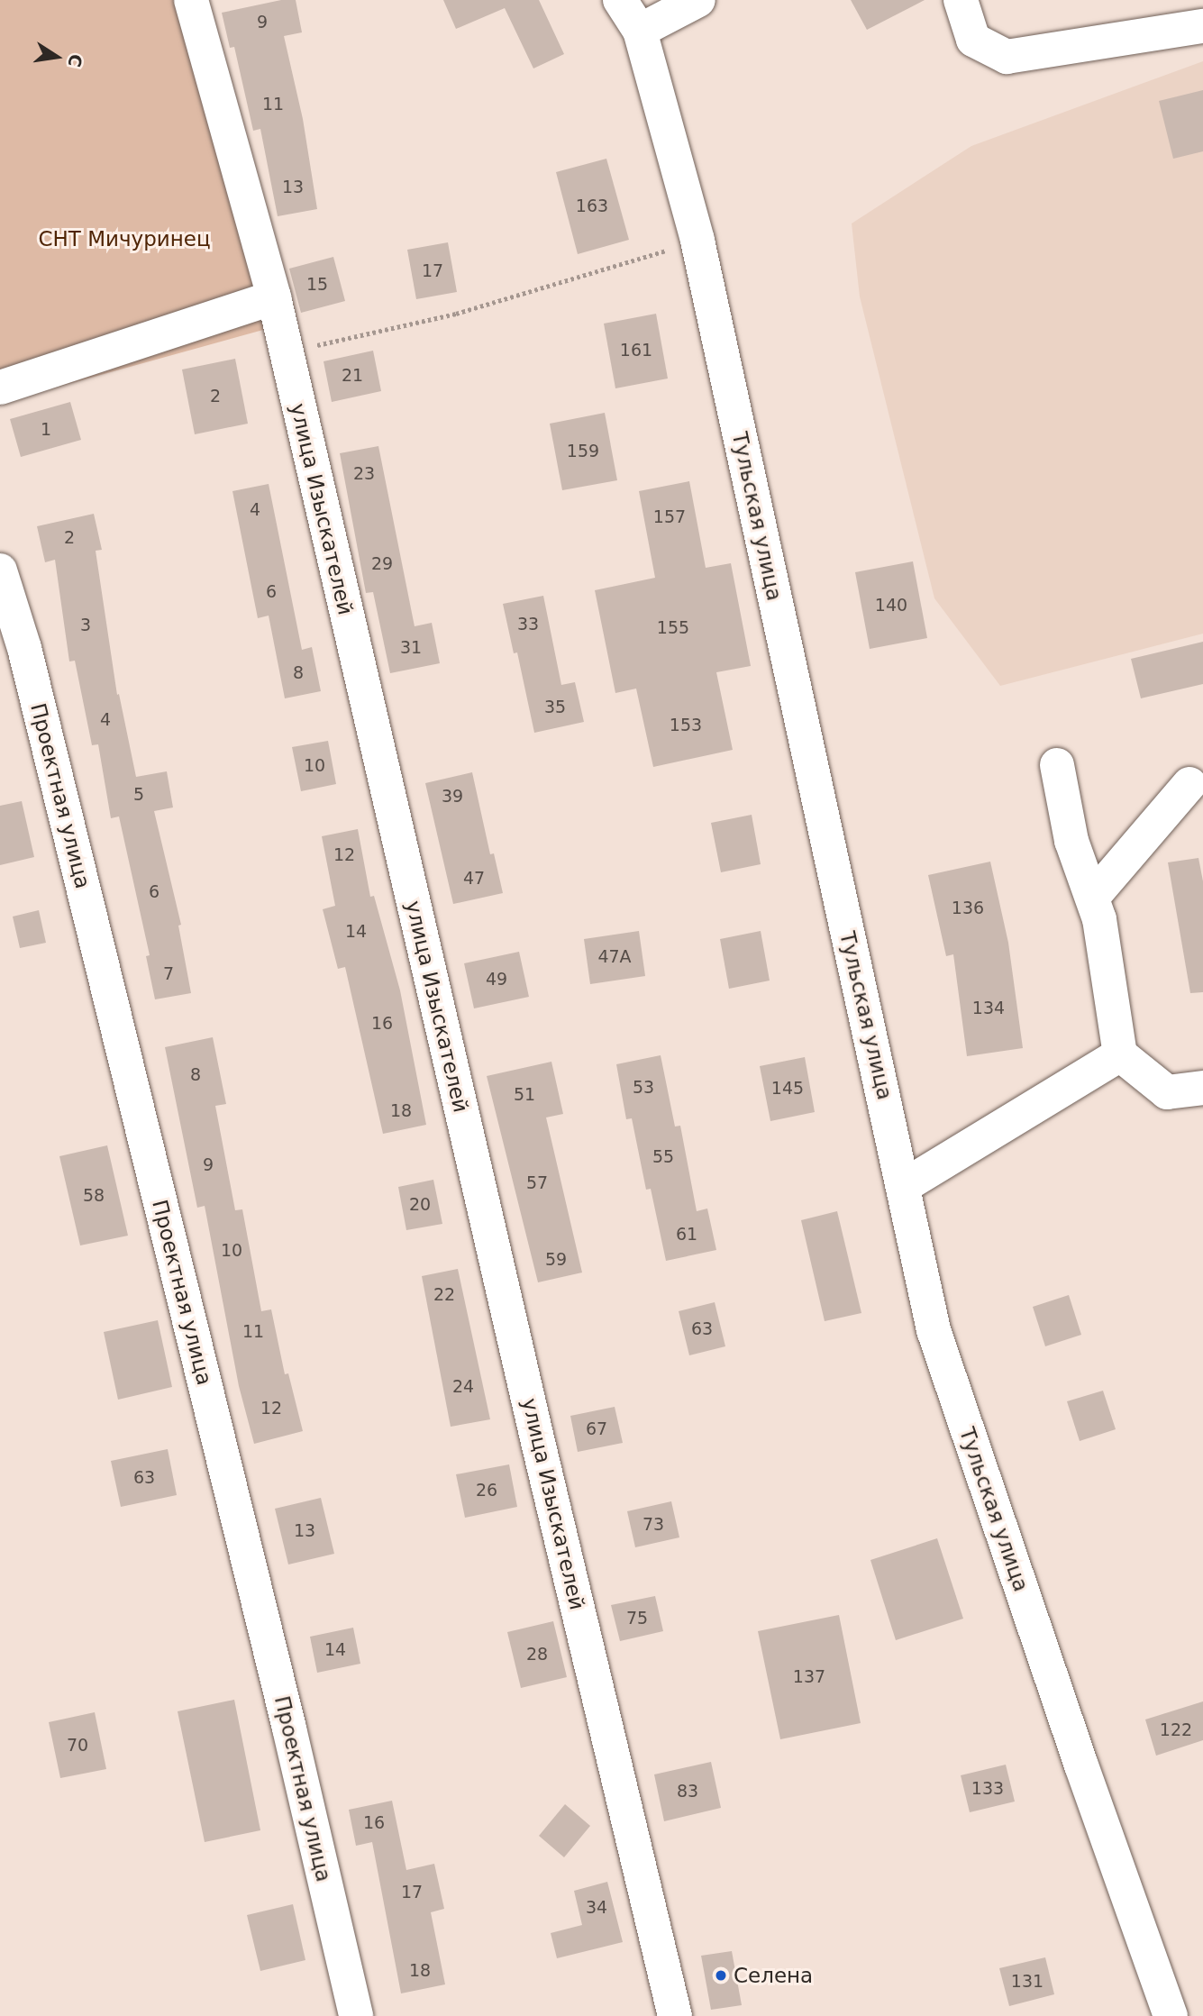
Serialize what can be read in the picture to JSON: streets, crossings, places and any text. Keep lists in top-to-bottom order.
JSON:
{
  "streets": {
    "street": ["улица Изыскателей", "Тульская улица", "Проектная улица"]
  },
  "parks": ["СНТ Мичуринец"],
  "places": ["Селена"],
  "house_numbers": [
    "9",
    "11",
    "13",
    "163",
    "17",
    "15",
    "161",
    "21",
    "2",
    "1",
    "159",
    "23",
    "4",
    "157",
    "2",
    "29",
    "6",
    "140",
    "33",
    "3",
    "155",
    "31",
    "8",
    "35",
    "4",
    "153",
    "10",
    "5",
    "39",
    "12",
    "47",
    "6",
    "136",
    "14",
    "47А",
    "7",
    "49",
    "134",
    "16",
    "8",
    "53",
    "145",
    "51",
    "18",
    "55",
    "9",
    "57",
    "58",
    "20",
    "61",
    "10",
    "59",
    "22",
    "63",
    "11",
    "24",
    "12",
    "67",
    "63",
    "26",
    "73",
    "13",
    "75",
    "14",
    "28",
    "137",
    "122",
    "70",
    "133",
    "83",
    "16",
    "17",
    "34",
    "18",
    "131"
  ],
  "north": "right"
}
